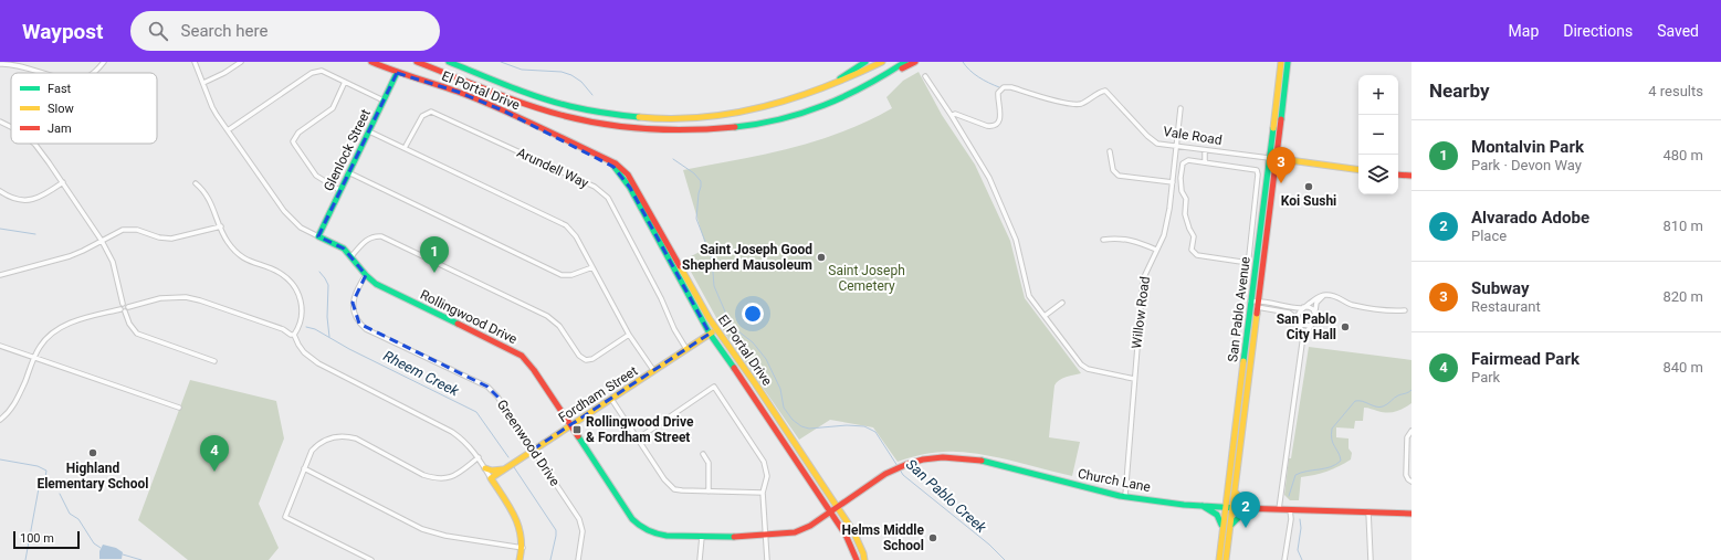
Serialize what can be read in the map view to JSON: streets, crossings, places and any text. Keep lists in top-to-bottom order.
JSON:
{
  "streets": {
    "main road": [
      "El Portal Drive",
      "Vale Road",
      "Glenlock Street",
      "San Pablo Avenue",
      "Rollingwood Drive",
      "Fordham Street",
      "Church Lane"
    ],
    "street": ["Arundell Way", "Willow Road", "Greenwood Drive"]
  },
  "crossings": [
    ["El Portal Drive", "Glenlock Street"],
    ["El Portal Drive", "Rollingwood Drive"],
    ["El Portal Drive", "Fordham Street"],
    ["El Portal Drive", "Church Lane"],
    ["Vale Road", "San Pablo Avenue"],
    ["Vale Road", "Willow Road"],
    ["Glenlock Street", "Rollingwood Drive"],
    ["Arundell Way", "Fordham Street"],
    ["San Pablo Avenue", "Church Lane"],
    ["Willow Road", "Church Lane"],
    ["Rollingwood Drive", "Fordham Street"],
    ["Rollingwood Drive", "Greenwood Drive"],
    ["Rollingwood Drive", "Church Lane"],
    ["Fordham Street", "Greenwood Drive"]
  ],
  "water": ["Rheem Creek", "San Pablo Creek"],
  "parks": ["Saint Joseph Cemetery"],
  "places": {
    "other": [
      "Koi Sushi",
      "Saint Joseph Good Shepherd Mausoleum",
      "San Pablo City Hall",
      "Highland Elementary School",
      "Helms Middle School"
    ],
    "transit": ["Rollingwood Drive & Fordham Street"]
  },
  "legend": ["Fast", "Slow", "Jam"],
  "scale_bar": "100 m",
  "page": {
    "header": "Waypost",
    "search": "Search here",
    "nav": ["Map", "Directions", "Saved"],
    "heading": ["Nearby", "4 results"],
    "map_buttons": ["+", "−"],
    "list": [
      {
        "mark": "1",
        "name": "Montalvin Park",
        "note": "Park · Devon Way",
        "value": "480 m"
      },
      {
        "mark": "2",
        "name": "Alvarado Adobe",
        "note": "Place",
        "value": "810 m"
      },
      {
        "mark": "3",
        "name": "Subway",
        "note": "Restaurant",
        "value": "820 m"
      },
      {
        "mark": "4",
        "name": "Fairmead Park",
        "note": "Park",
        "value": "840 m"
      }
    ],
    "pins": [
      "3",
      "1",
      "4",
      "2"
    ],
    "scale": "100 m"
  }
}
